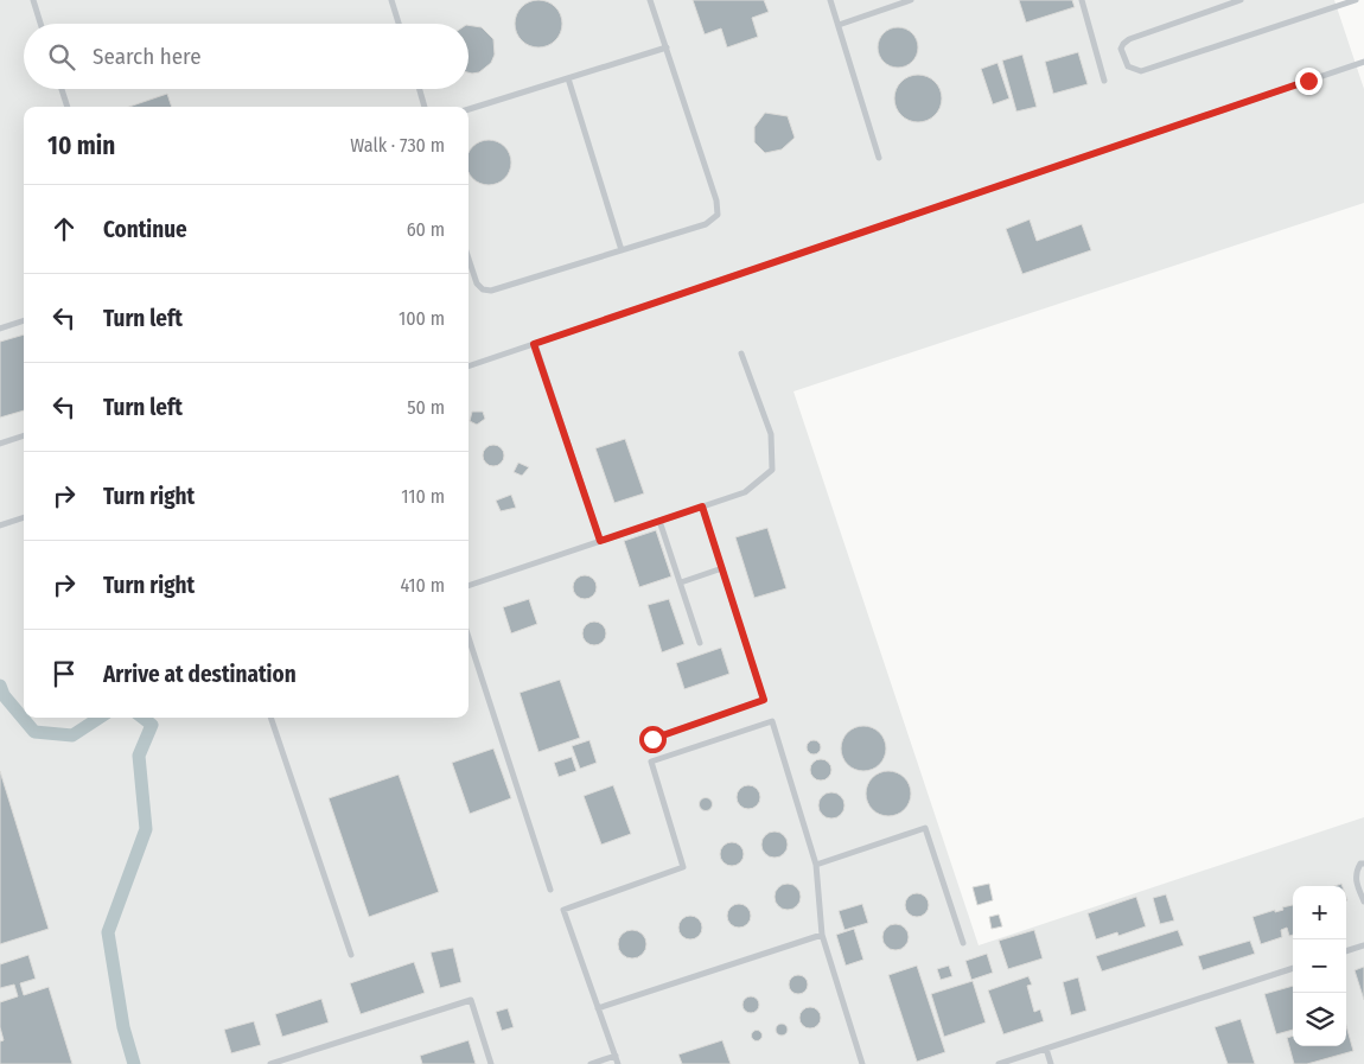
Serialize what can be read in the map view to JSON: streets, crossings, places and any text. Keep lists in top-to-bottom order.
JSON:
{
  "page": {
    "search": "Search here",
    "heading": ["10 min", "Walk · 730 m"],
    "list": [
      ["Continue", "60 m"],
      ["Turn left", "100 m"],
      ["Turn left", "50 m"],
      ["Turn right", "110 m"],
      ["Turn right", "410 m"],
      "Arrive at destination"
    ],
    "map_buttons": ["+", "−"]
  }
}
